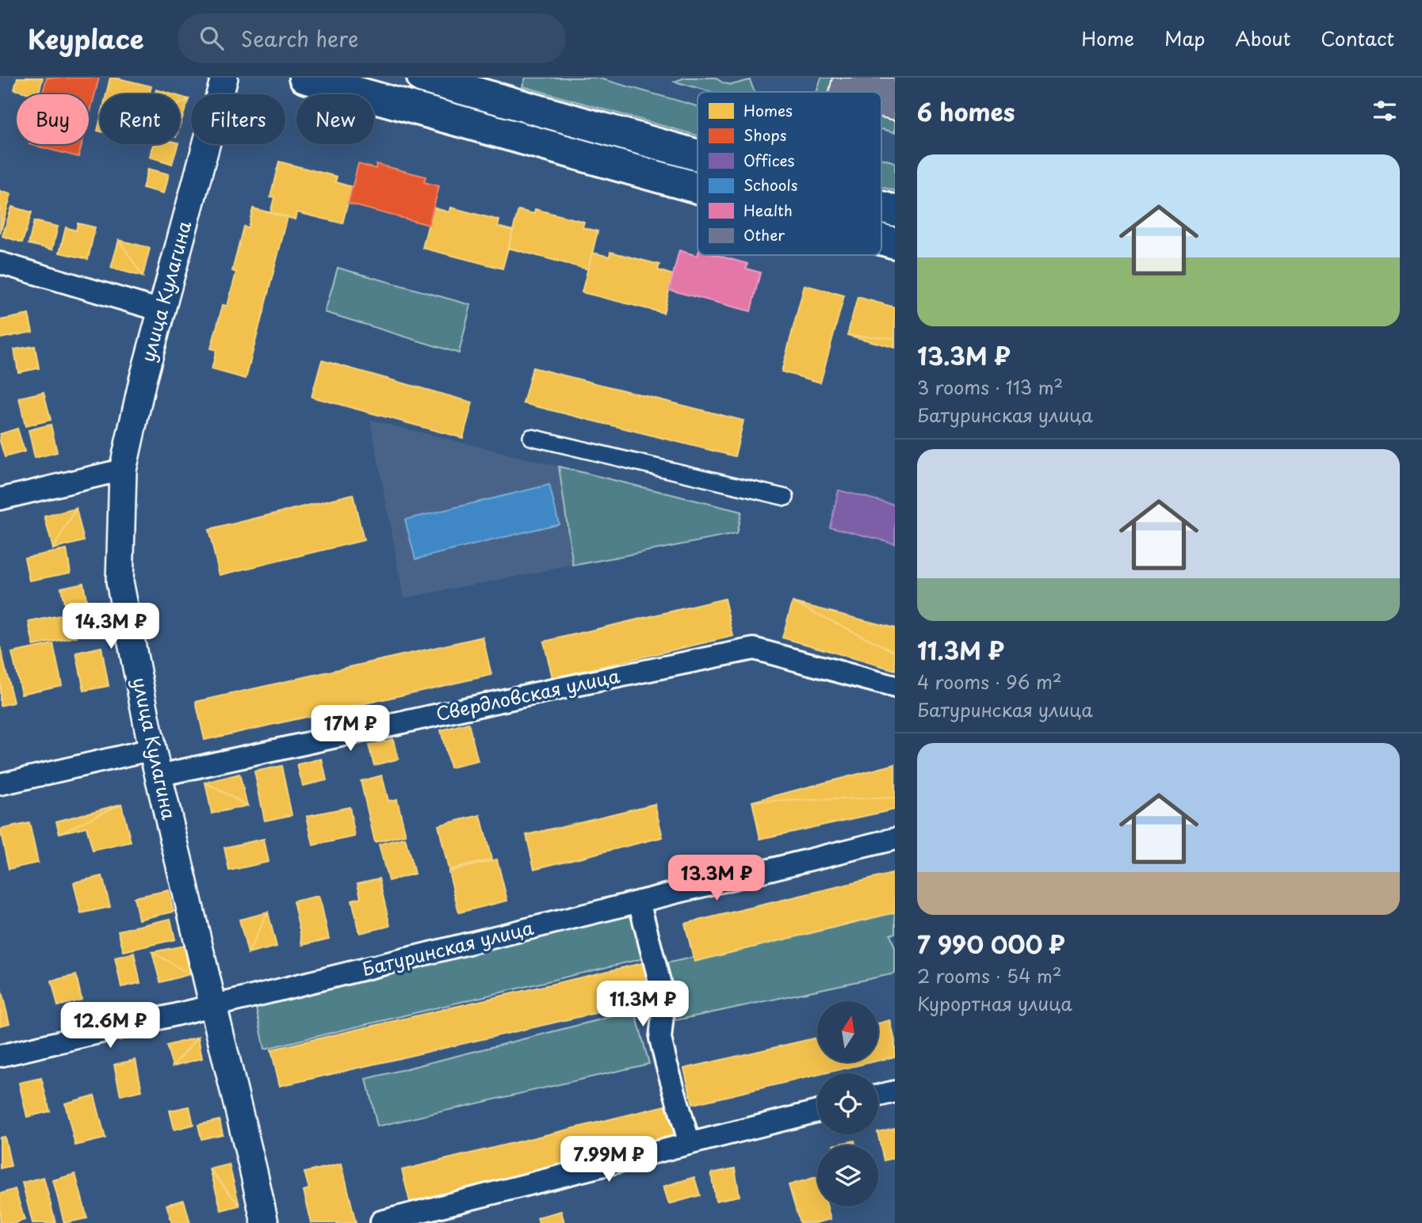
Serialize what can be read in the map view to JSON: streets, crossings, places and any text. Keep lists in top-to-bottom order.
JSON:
{
  "streets": {
    "street": ["улица Кулагина", "Свердловская улица", "Батуринская улица"]
  },
  "crossings": [
    ["улица Кулагина", "Свердловская улица"],
    ["улица Кулагина", "Батуринская улица"]
  ],
  "legend": [
    "Homes",
    "Shops",
    "Offices",
    "Schools",
    "Health",
    "Other"
  ],
  "north": "top",
  "page": {
    "header": "Keyplace",
    "search": "Search here",
    "nav": [
      "Home",
      "Map",
      "About",
      "Contact"
    ],
    "heading": "6 homes",
    "chip": [
      "Buy",
      "Rent",
      "Filters",
      "New"
    ],
    "list": [
      {
        "name": "13.3M ₽",
        "note": "3 rooms · 113 m² · Батуринская улица"
      },
      {
        "name": "11.3M ₽",
        "note": "4 rooms · 96 m² · Батуринская улица"
      },
      {
        "name": "7 990 000 ₽",
        "note": "2 rooms · 54 m² · Курортная улица"
      }
    ],
    "price": [
      "14.3M ₽",
      "17M ₽",
      "13.3M ₽",
      "11.3M ₽",
      "12.6M ₽",
      "7.99M ₽"
    ]
  }
}
